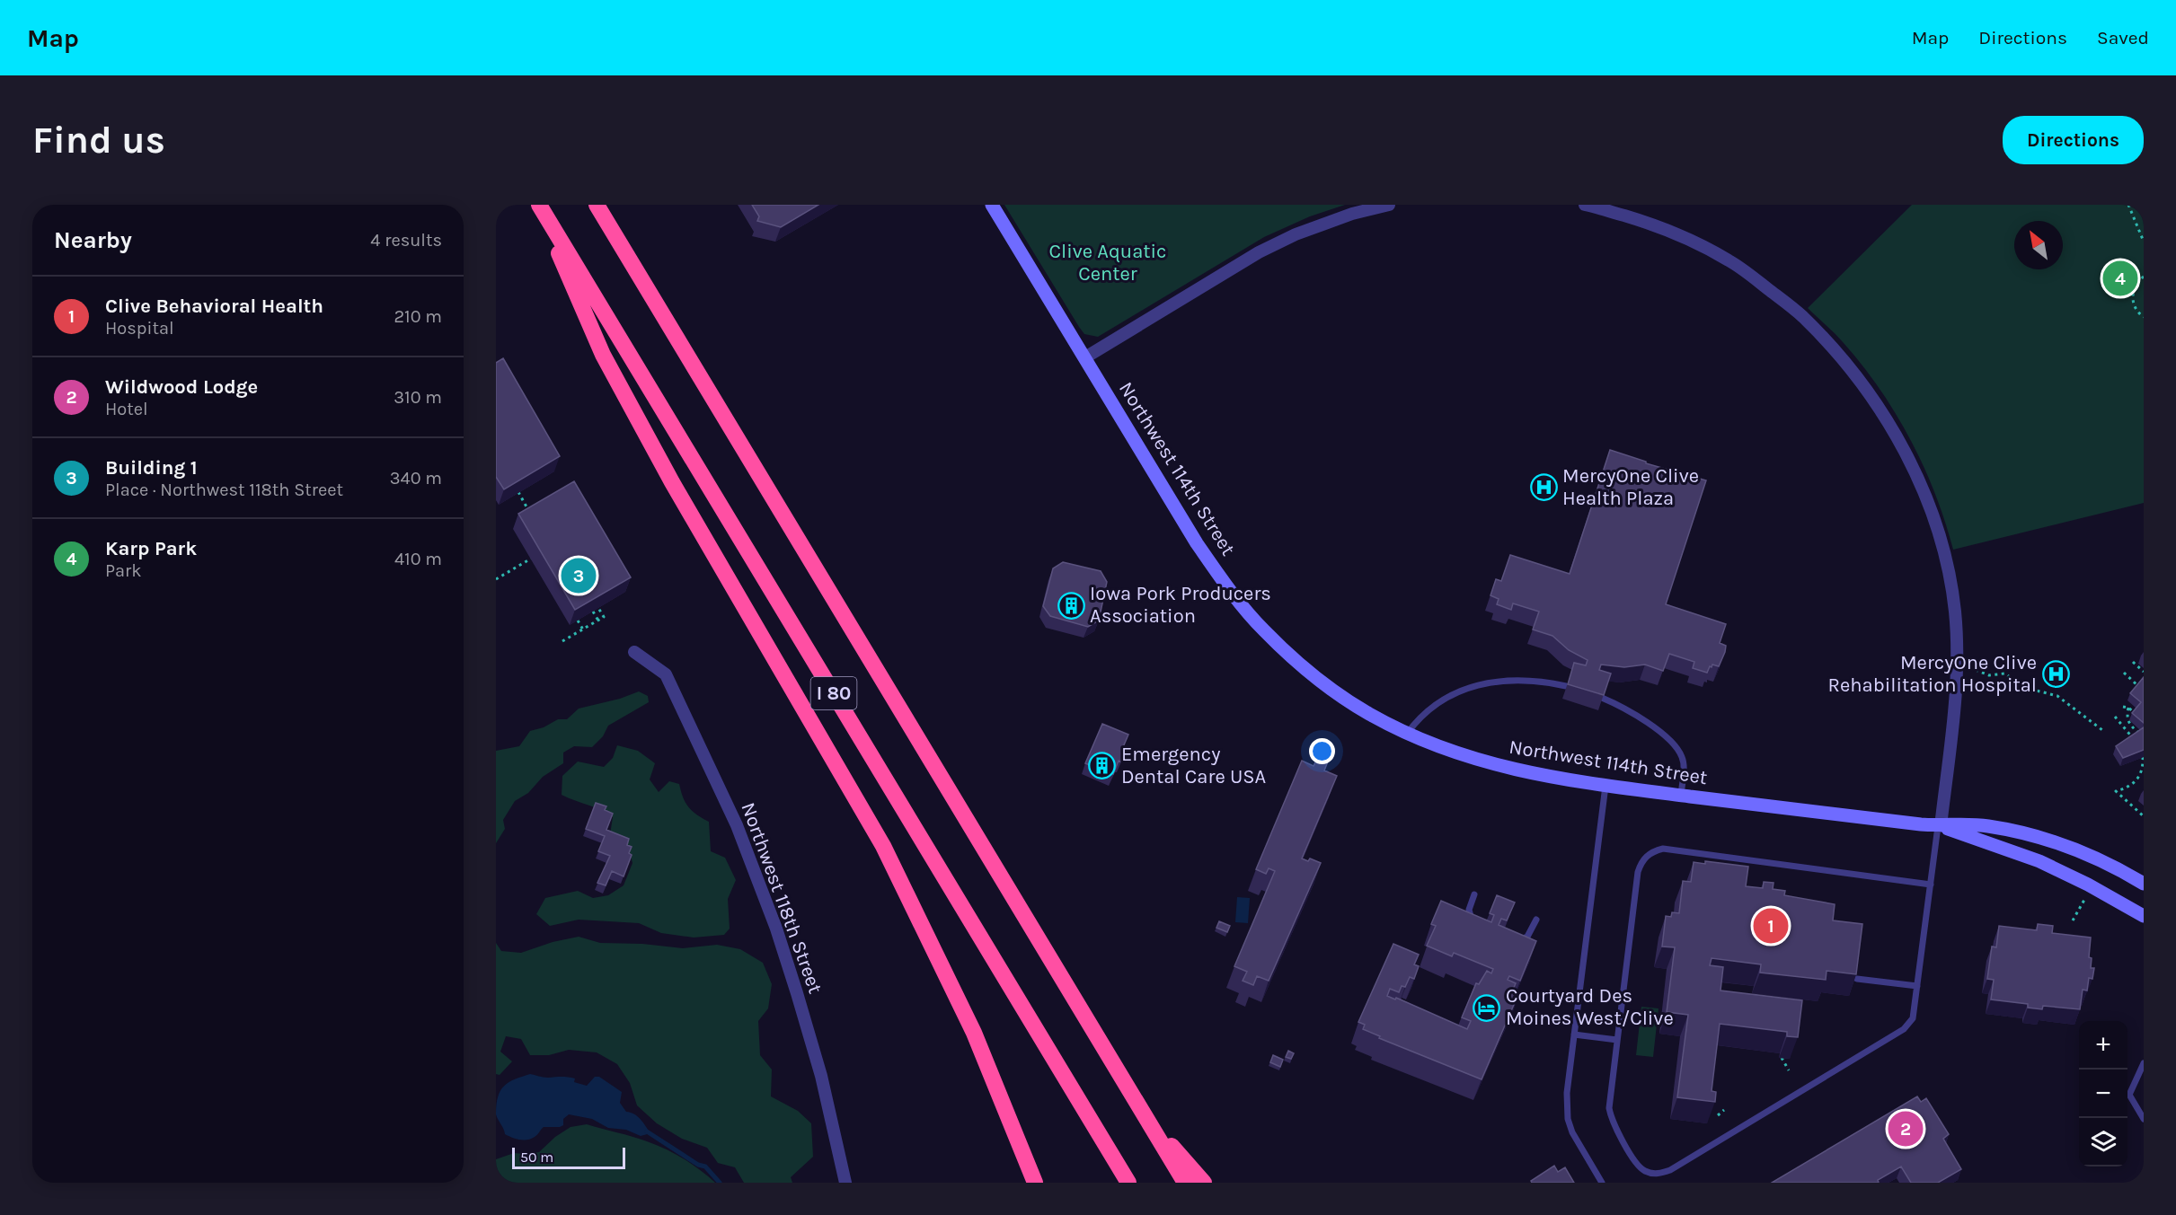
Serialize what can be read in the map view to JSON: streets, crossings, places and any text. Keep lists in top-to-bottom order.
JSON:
{
  "streets": {
    "highway": ["I 80"],
    "street": ["Northwest 114th Street", "Northwest 118th Street"]
  },
  "parks": ["Clive Aquatic Center"],
  "places": {
    "hospital": ["MercyOne Clive Health Plaza", "MercyOne Clive Rehabilitation Hospital"],
    "building": ["Iowa Pork Producers Association", "Emergency Dental Care USA"],
    "hotel": ["Courtyard Des Moines West/Clive"]
  },
  "scale_bar": "50 m",
  "north": "top left",
  "page": {
    "header": "Map",
    "nav": ["Map", "Directions", "Saved"],
    "buttons": "Directions",
    "title": "Find us",
    "heading": ["Nearby", "4 results"],
    "pins": [
      "4",
      "3",
      "1",
      "2"
    ],
    "list": [
      {
        "mark": "1",
        "name": "Clive Behavioral Health",
        "note": "Hospital",
        "value": "210 m"
      },
      {
        "mark": "2",
        "name": "Wildwood Lodge",
        "note": "Hotel",
        "value": "310 m"
      },
      {
        "mark": "3",
        "name": "Building 1",
        "note": "Place · Northwest 118th Street",
        "value": "340 m"
      },
      {
        "mark": "4",
        "name": "Karp Park",
        "note": "Park",
        "value": "410 m"
      }
    ],
    "map_buttons": ["+", "−"],
    "scale": "50 m"
  }
}
